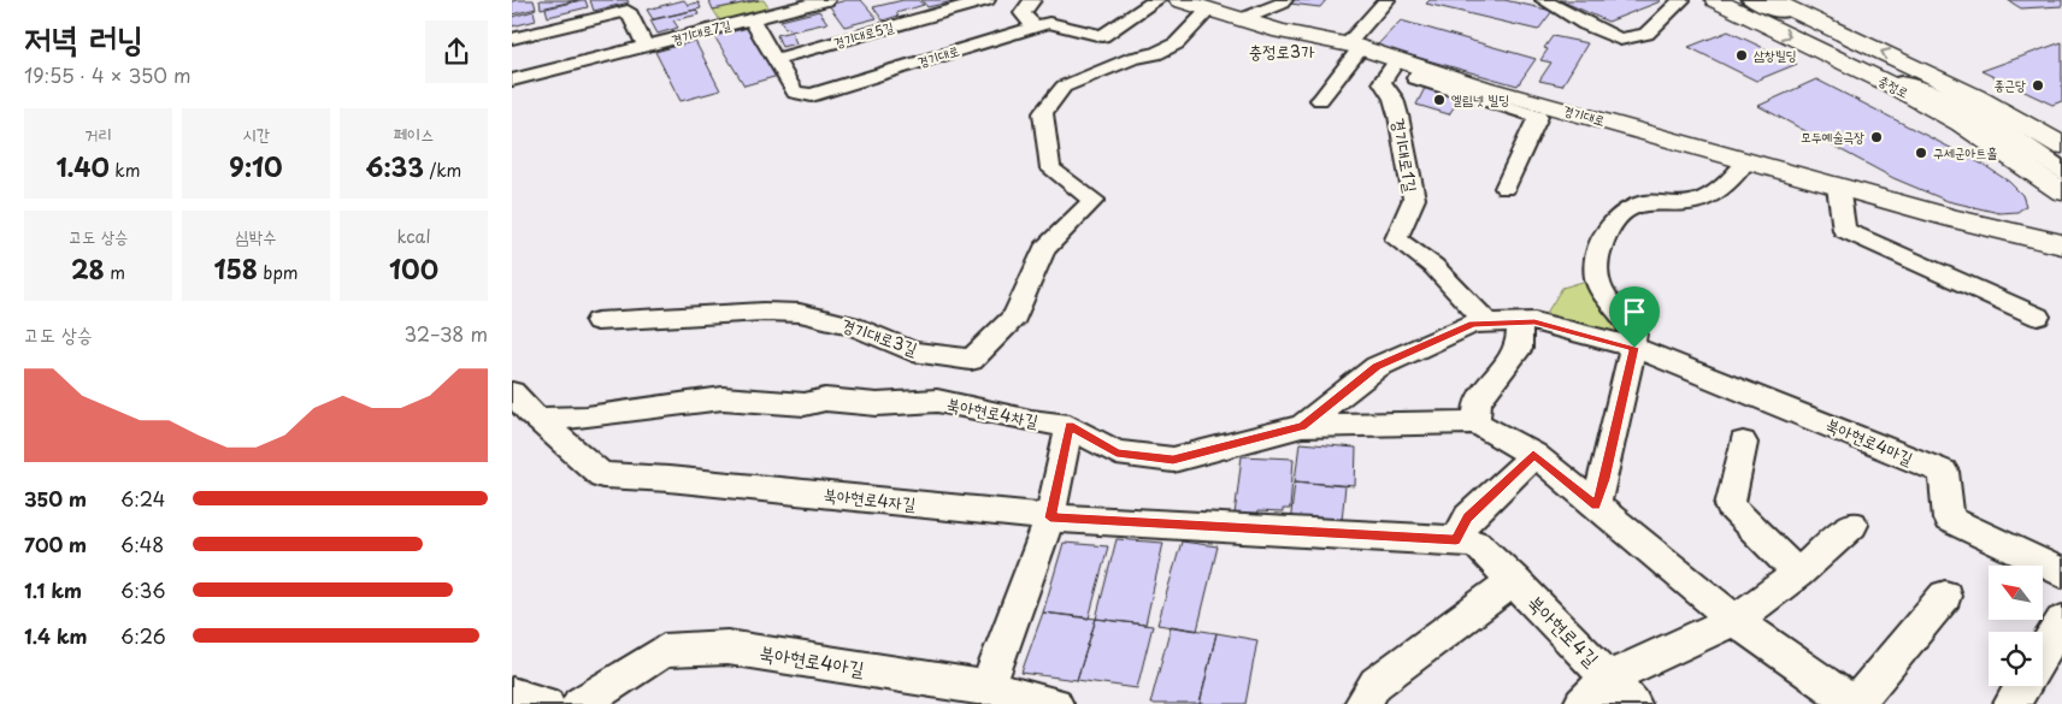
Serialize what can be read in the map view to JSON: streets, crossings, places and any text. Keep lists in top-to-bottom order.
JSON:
{
  "streets": {
    "main road": ["경기대로", "충정로"],
    "street": [
      "경기대로7길",
      "경기대로5길",
      "경기대로1길",
      "경기대로3길",
      "북아현로4차길",
      "북아현로4마길",
      "북아현로4자길",
      "북아현로4길",
      "북아현로4아길"
    ]
  },
  "crossings": [
    ["경기대로7길", "경기대로"],
    ["경기대로5길", "경기대로"],
    ["경기대로", "경기대로1길"],
    ["경기대로", "경기대로3길"],
    ["경기대로1길", "북아현로4마길"],
    ["북아현로4차길", "북아현로4마길"],
    ["북아현로4차길", "북아현로4자길"],
    ["북아현로4자길", "북아현로4길"]
  ],
  "districts": ["충정로3가"],
  "places": [
    "삼창빌딩",
    "종근당",
    "엘림넷 빌딩",
    "모두예술극장",
    "구세군아트홀"
  ],
  "north": "top left",
  "page": {
    "heading": ["저녁 러닝", "19:55 · 4 × 350 m"],
    "stats": [
      ["거리", "1.40 km"],
      ["시간", "9:10"],
      ["페이스", "6:33 /km"],
      ["고도 상승", "28 m"],
      ["심박수", "158 bpm"],
      ["kcal", "100"]
    ],
    "chart": ["고도 상승", "32–38 m"],
    "list": [
      {
        "name": "350 m",
        "note": "6:24"
      },
      {
        "name": "700 m",
        "note": "6:48"
      },
      {
        "name": "1.1 km",
        "note": "6:36"
      },
      {
        "name": "1.4 km",
        "note": "6:26"
      }
    ]
  }
}
